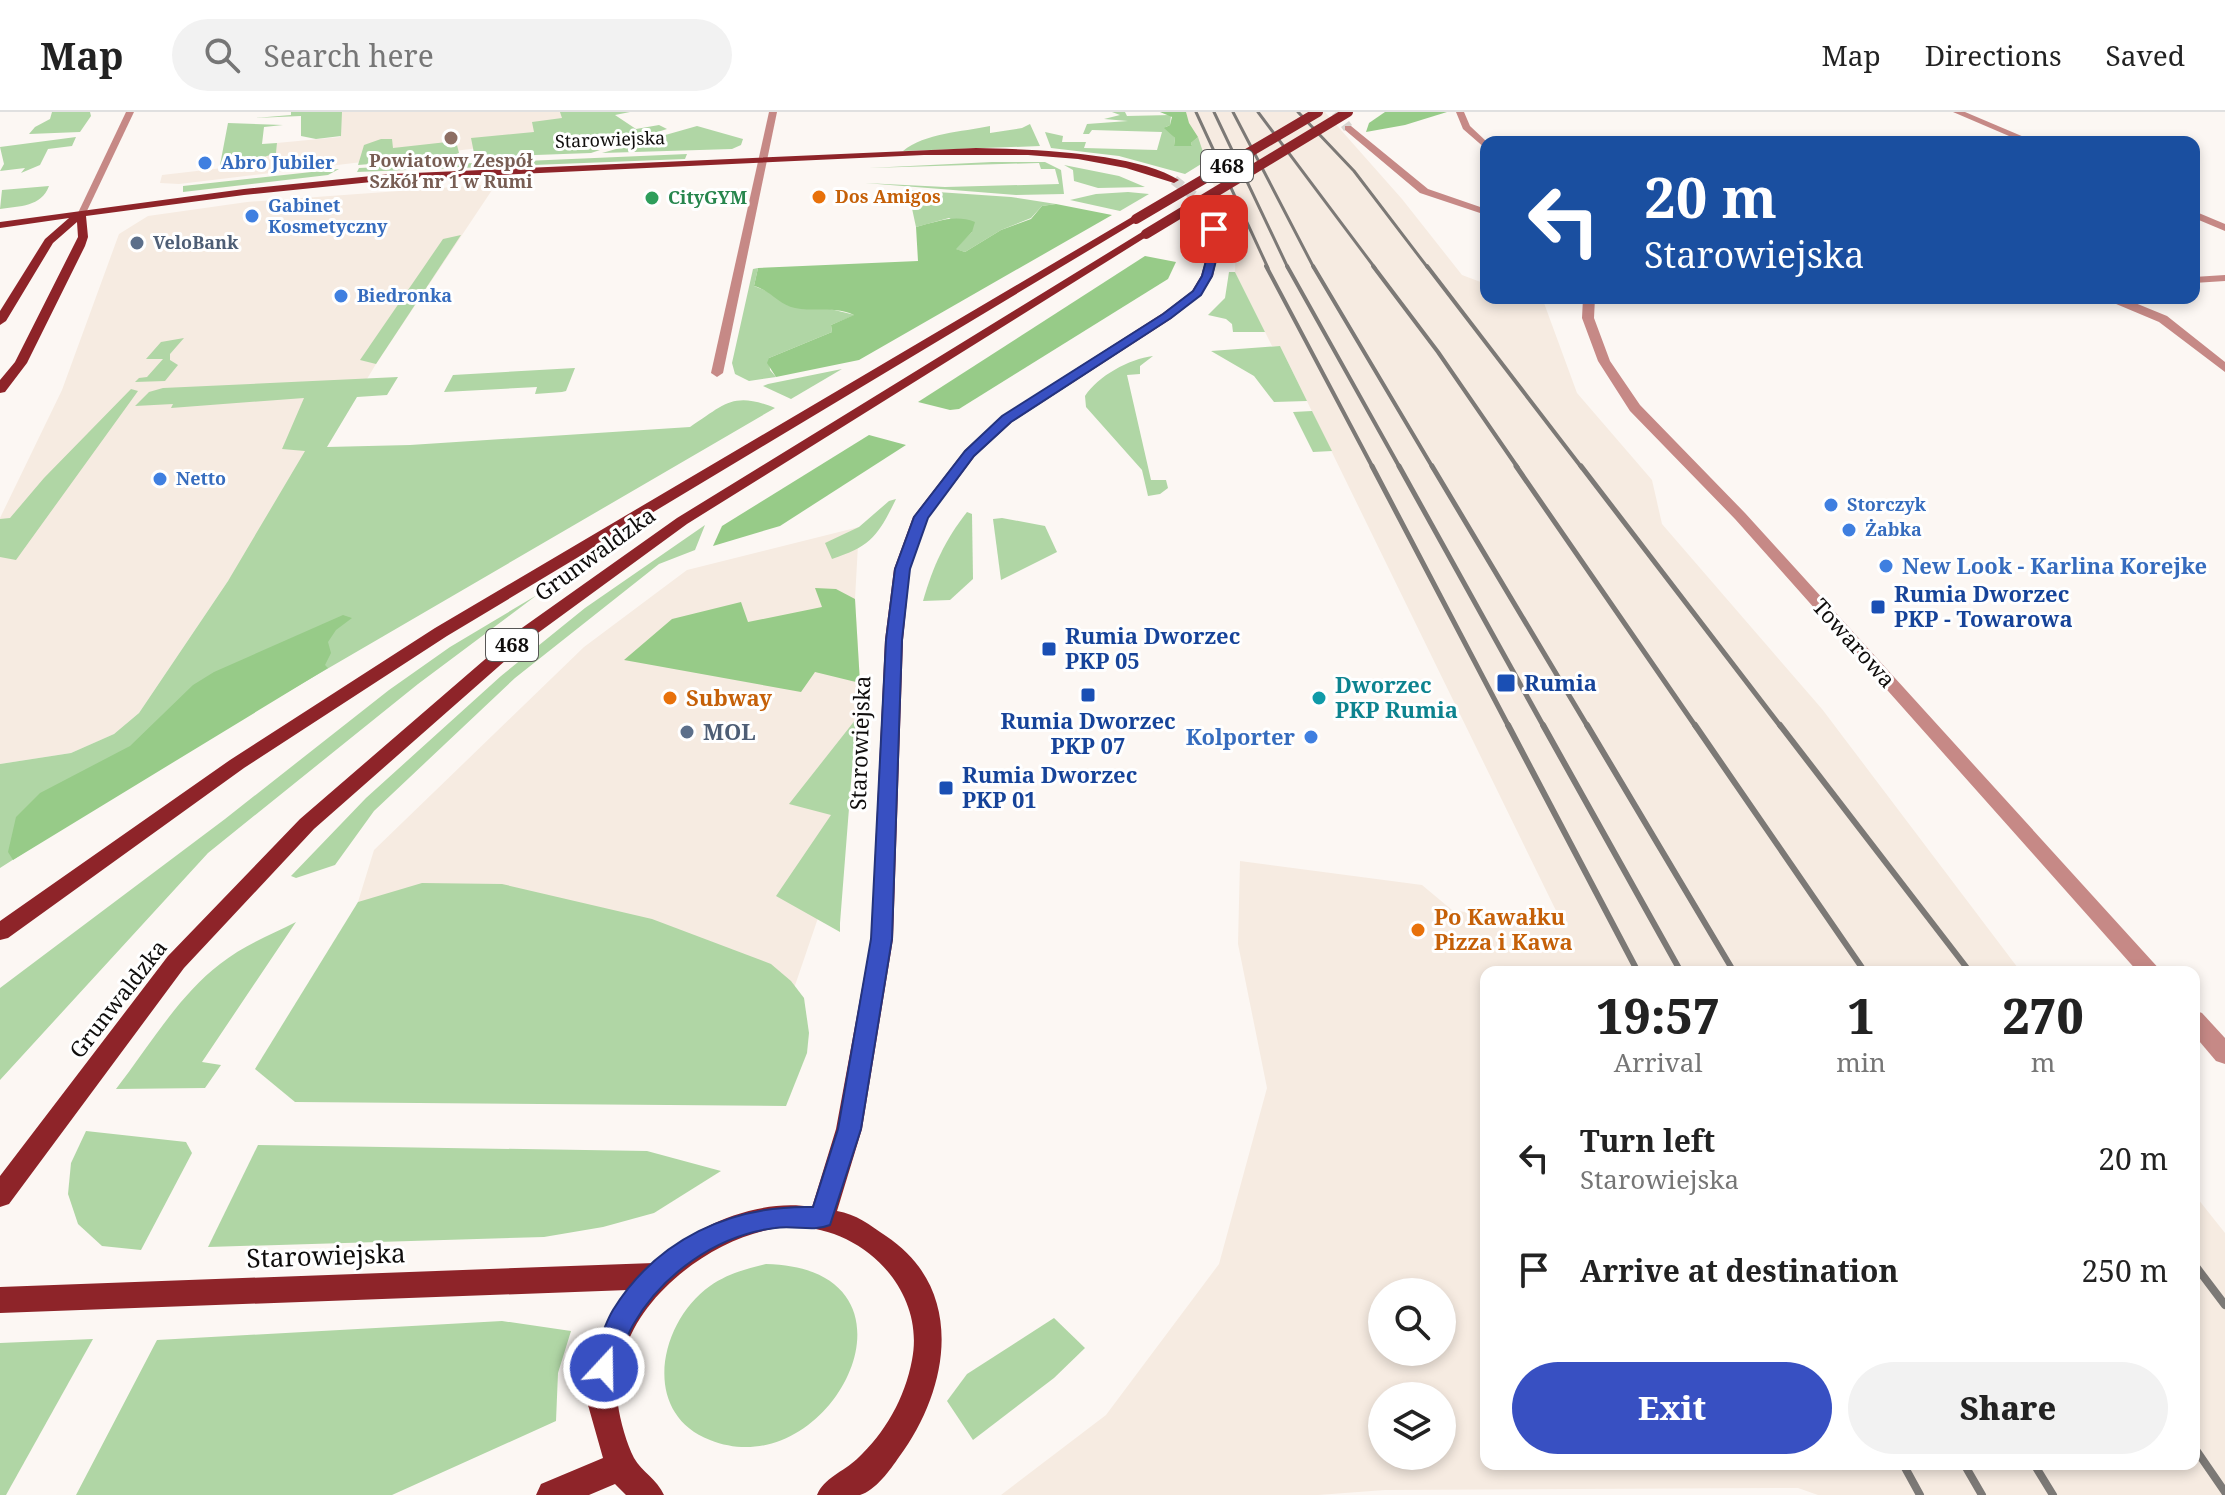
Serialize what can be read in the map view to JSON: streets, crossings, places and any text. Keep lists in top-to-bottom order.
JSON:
{
  "streets": {
    "main road": ["Starowiejska", "468", "Grunwaldzka"],
    "street": ["Towarowa"]
  },
  "crossings": [
    ["468", "Grunwaldzka"]
  ],
  "places": {
    "other": [
      "Powiatowy Zespół Szkół nr 1 w Rumi",
      "Abro Jubiler",
      "Dos Amigos",
      "CityGYM",
      "Gabinet Kosmetyczny",
      "VeloBank",
      "Biedronka",
      "Netto",
      "Storczyk",
      "Żabka",
      "New Look - Karlina Korejke",
      "Subway",
      "Dworzec PKP Rumia",
      "MOL",
      "Kolporter",
      "Po Kawałku Pizza i Kawa"
    ],
    "transit": [
      "Rumia Dworzec PKP - Towarowa",
      "Rumia Dworzec PKP 05",
      "Rumia",
      "Rumia Dworzec PKP 07",
      "Rumia Dworzec PKP 01"
    ]
  },
  "page": {
    "header": "Map",
    "search": "Search here",
    "nav": ["Map", "Directions", "Saved"],
    "turn": ["20 m", "Starowiejska"],
    "eta": [
      "19:57",
      "Arrival",
      "1",
      "min",
      "270",
      "m"
    ],
    "list": [
      {
        "name": "Turn left",
        "note": "Starowiejska",
        "value": "20 m"
      },
      {
        "name": "Arrive at destination",
        "value": "250 m"
      }
    ],
    "buttons": ["Exit", "Share"]
  }
}
